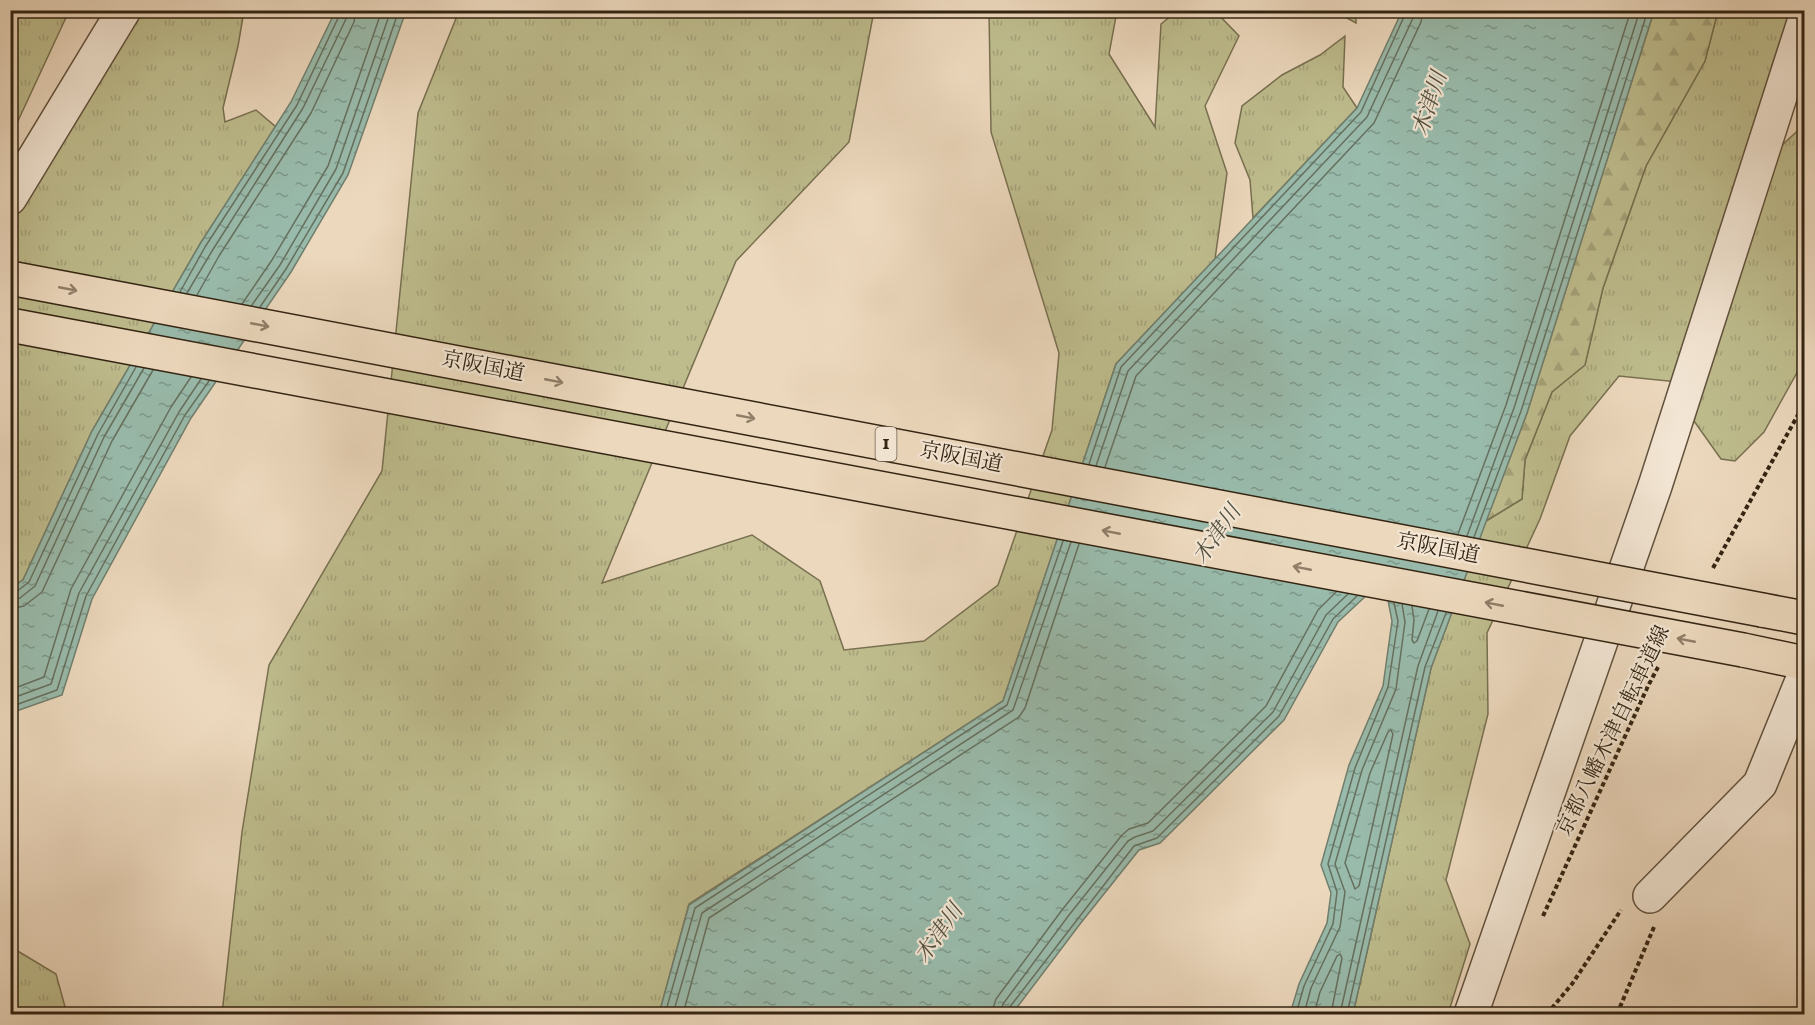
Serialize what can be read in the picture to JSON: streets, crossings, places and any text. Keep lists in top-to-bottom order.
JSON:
{
  "streets": {
    "highway": ["京阪国道", "1"],
    "path": ["京都八幡木津自転車道線"]
  },
  "water": ["木津川"]
}
